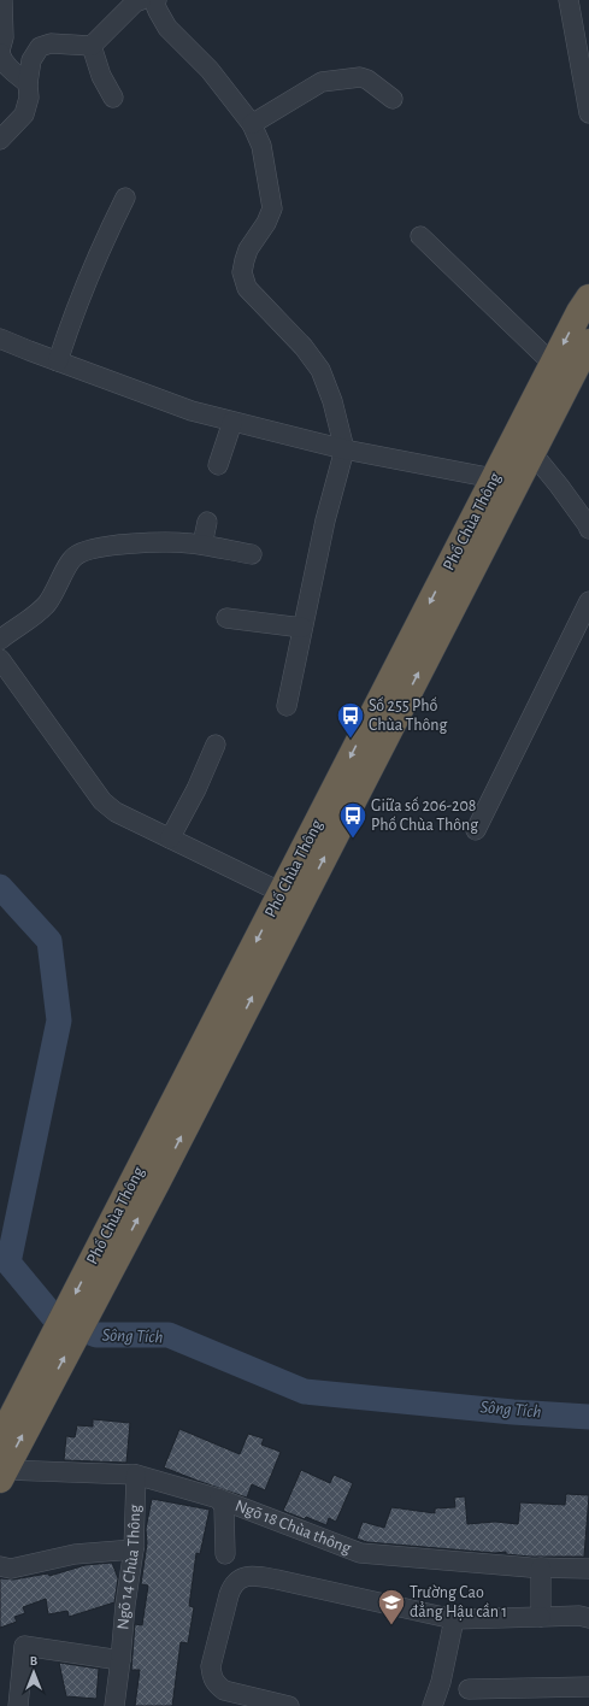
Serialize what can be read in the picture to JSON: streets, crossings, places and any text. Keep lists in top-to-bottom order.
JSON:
{
  "streets": {
    "highway": ["Phố Chùa Thông"],
    "street": ["Ngõ 18 Chùa thông", "Ngõ 14 Chùa Thông"]
  },
  "crossings": [
    ["Phố Chùa Thông", "Ngõ 18 Chùa thông"],
    ["Ngõ 18 Chùa thông", "Ngõ 14 Chùa Thông"]
  ],
  "water": ["Sông Tích"],
  "places": {
    "bus stop": ["Số 255 Phố Chùa Thông", "Giữa số 206-208 Phố Chùa Thông"],
    "school or university": ["Trường Cao đẳng Hậu cần 1"]
  },
  "north": "top"
}
